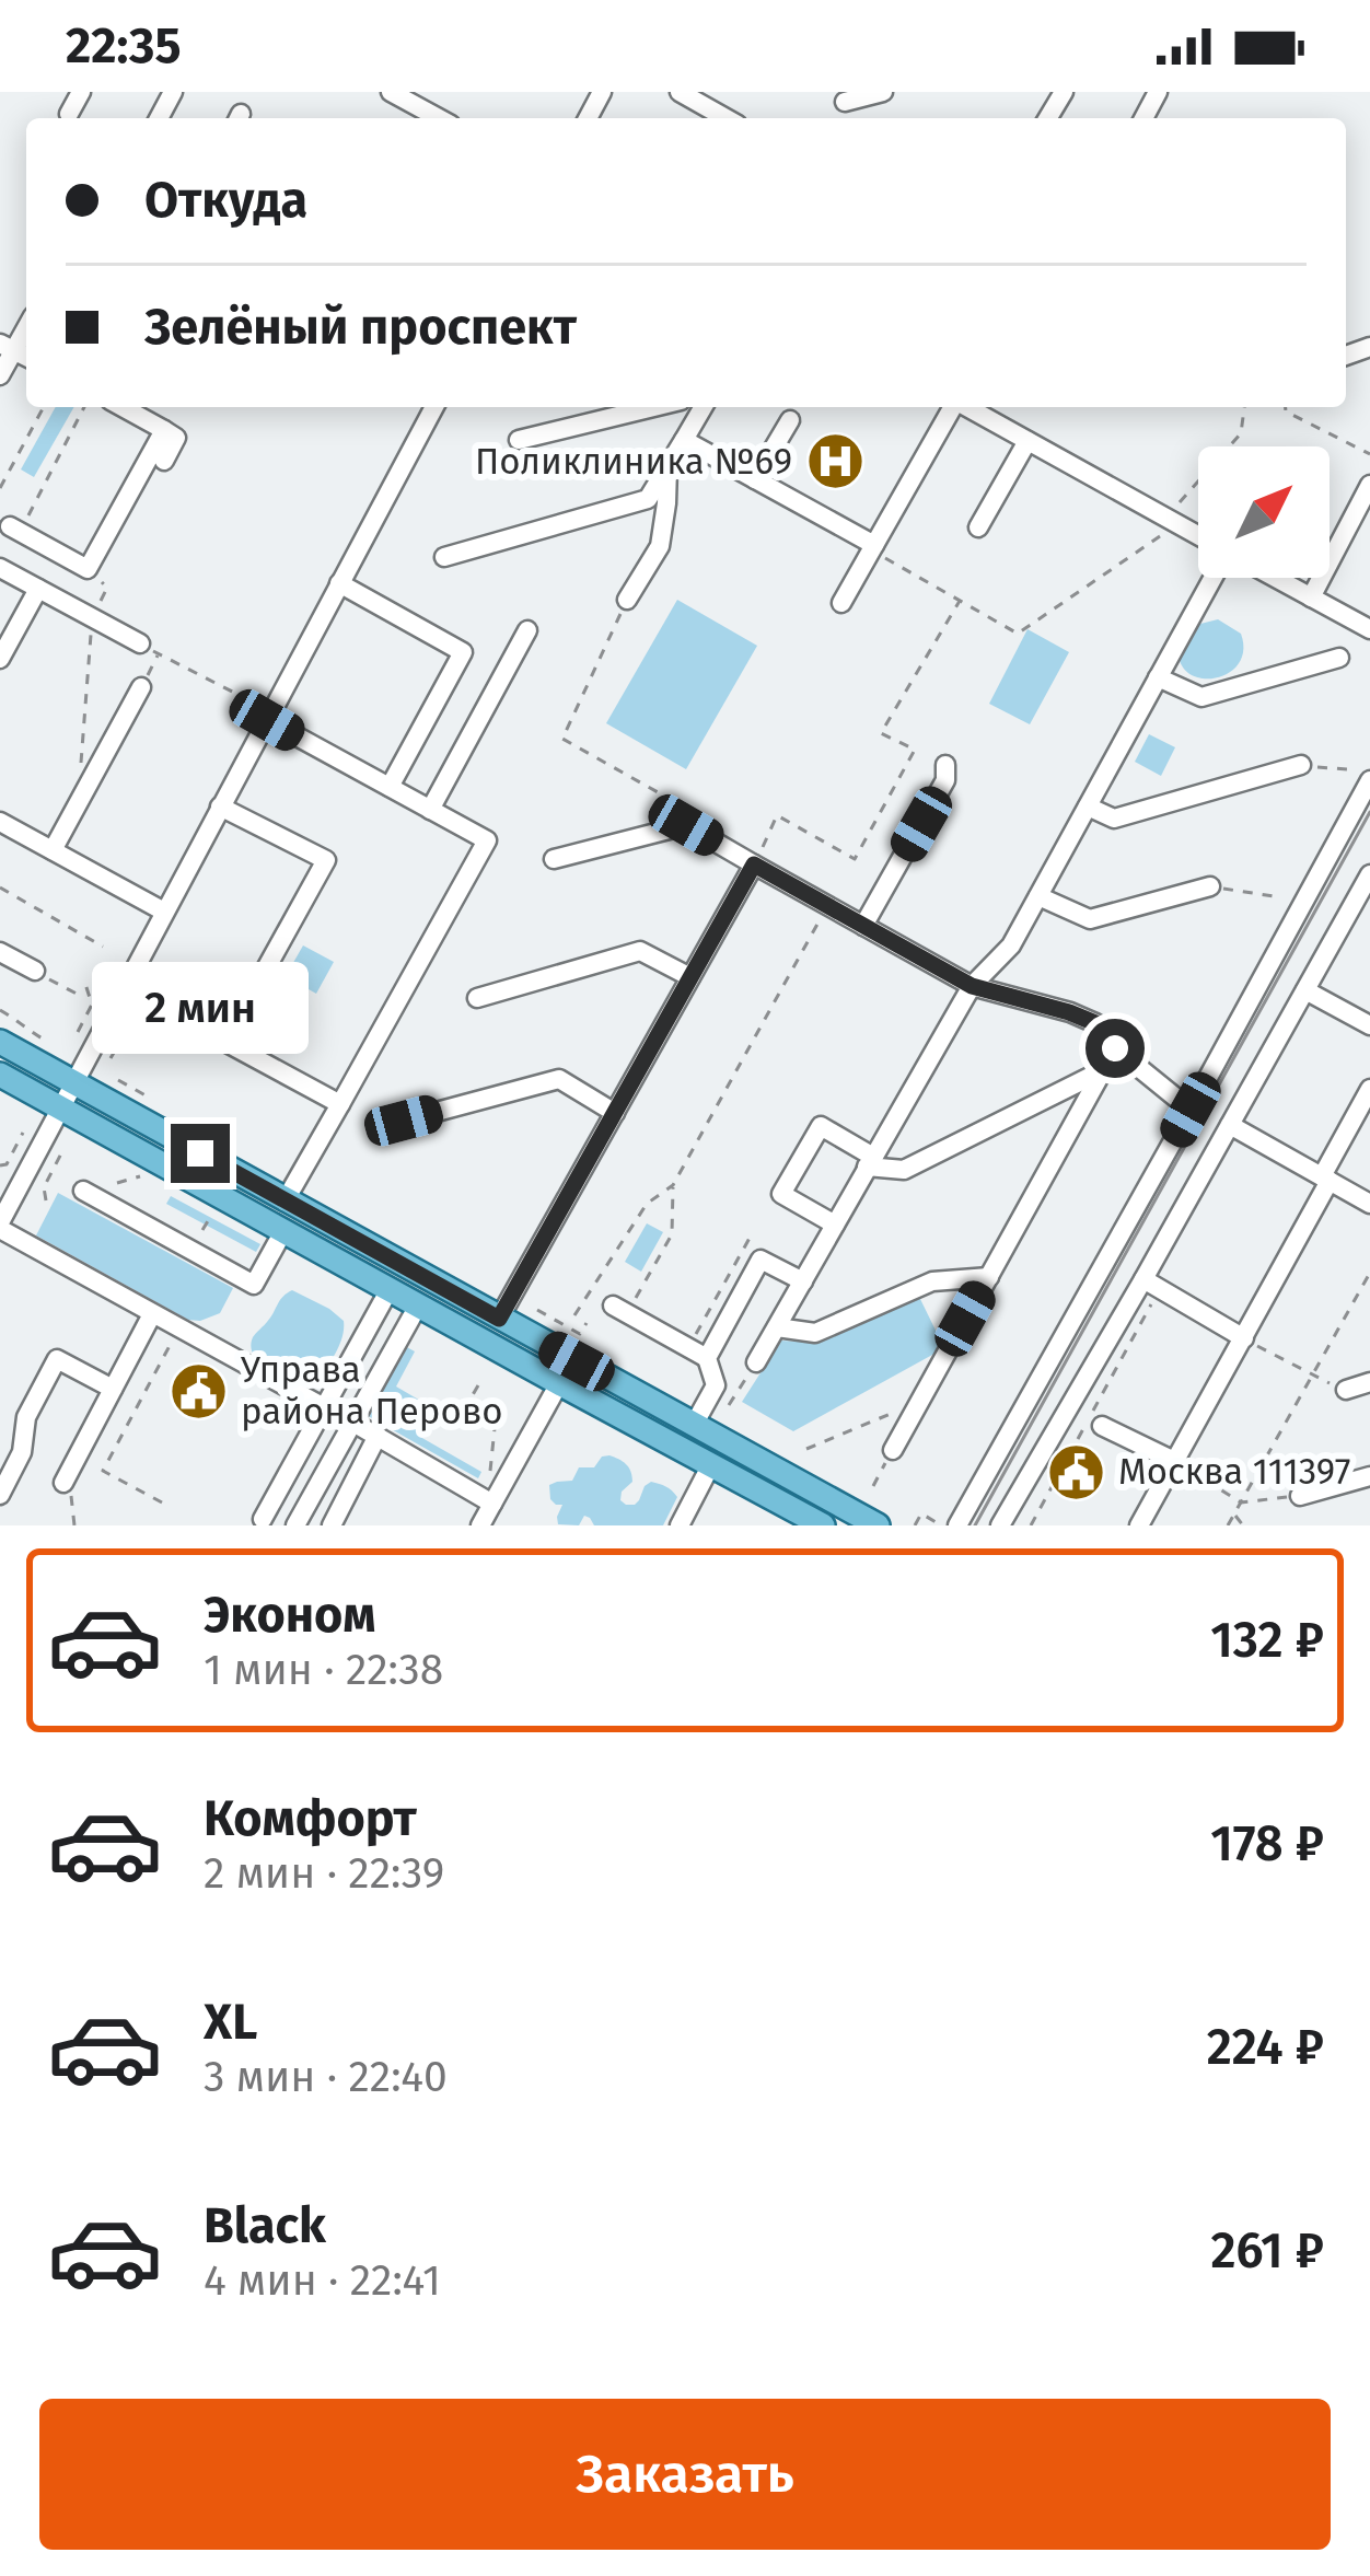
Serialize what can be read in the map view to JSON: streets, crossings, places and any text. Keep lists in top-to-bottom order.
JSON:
{
  "places": {
    "hospital": ["Поликлиника №69"],
    "public building": ["Управа района Перово", "Москва 111397"]
  },
  "north": "top right",
  "page": {
    "status": "22:35",
    "banner": ["Откуда", "Зелёный проспект"],
    "bubble": "2 мин",
    "list": [
      {
        "name": "Эконом",
        "note": "1 мин · 22:38",
        "value": "132 ₽"
      },
      {
        "name": "Комфорт",
        "note": "2 мин · 22:39",
        "value": "178 ₽"
      },
      {
        "name": "XL",
        "note": "3 мин · 22:40",
        "value": "224 ₽"
      },
      {
        "name": "Black",
        "note": "4 мин · 22:41",
        "value": "261 ₽"
      }
    ],
    "buttons": "Заказать"
  }
}
